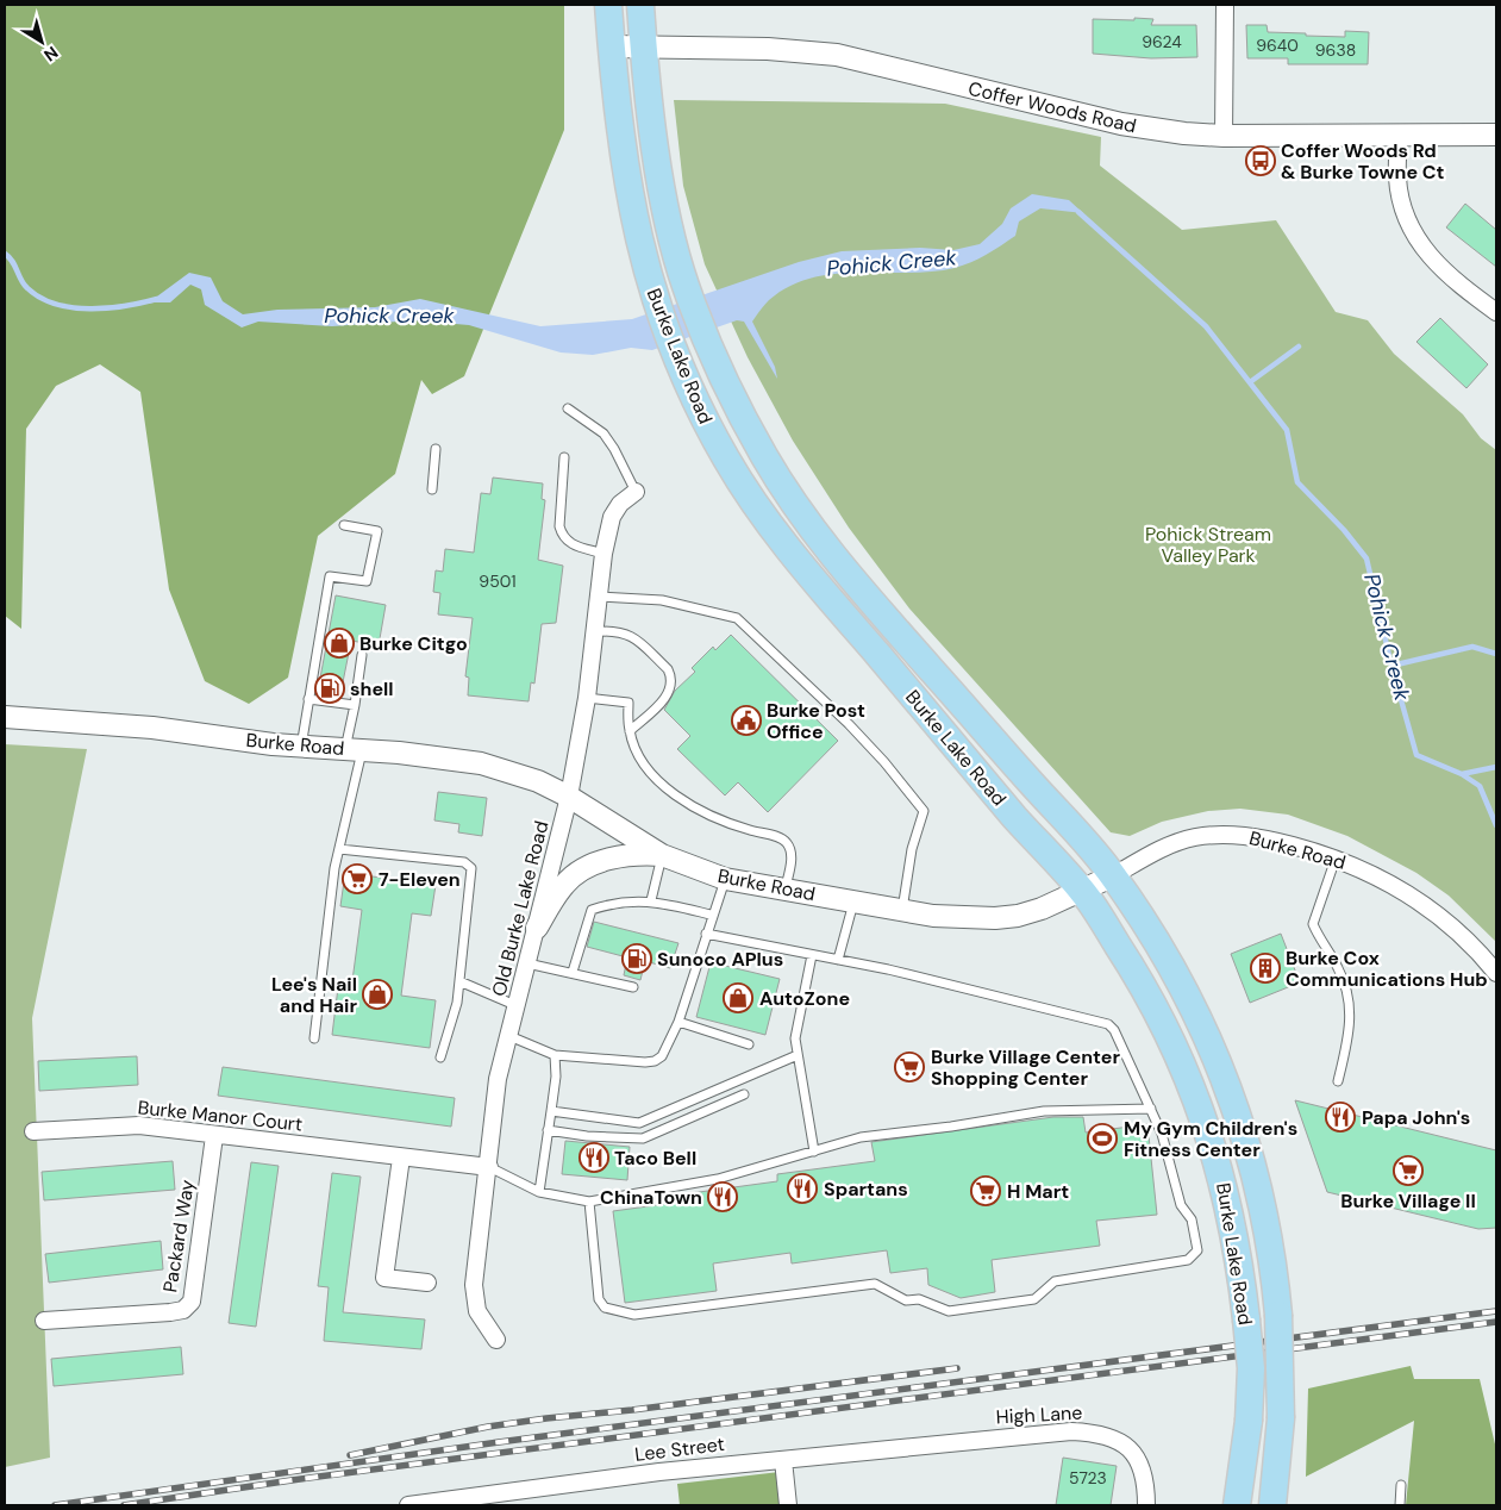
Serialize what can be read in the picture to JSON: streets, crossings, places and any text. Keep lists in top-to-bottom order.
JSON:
{
  "streets": {
    "main road": ["Burke Lake Road"],
    "street": [
      "Coffer Woods Road",
      "Burke Road",
      "Old Burke Lake Road",
      "Burke Manor Court",
      "Packard Way",
      "High Lane",
      "Lee Street"
    ]
  },
  "crossings": [
    ["Coffer Woods Road", "Burke Lake Road"],
    ["Burke Lake Road", "Burke Road"],
    ["Burke Road", "Old Burke Lake Road"],
    ["Old Burke Lake Road", "Burke Manor Court"],
    ["Burke Manor Court", "Packard Way"],
    ["High Lane", "Lee Street"]
  ],
  "water": ["Pohick Creek"],
  "parks": ["Pohick Stream Valley Park"],
  "places": {
    "bus stop": ["Coffer Woods Rd & Burke Towne Ct"],
    "shop": ["Burke Citgo", "Lee's Nail and Hair", "AutoZone"],
    "fuel station": ["shell", "Sunoco APlus"],
    "public building": ["Burke Post Office"],
    "supermarket": [
      "7-Eleven",
      "Burke Village Center Shopping Center",
      "Burke Village II",
      "H Mart"
    ],
    "building": ["Burke Cox Communications Hub"],
    "restaurant": [
      "Papa John's",
      "Taco Bell",
      "Spartans",
      "ChinaTown"
    ],
    "sports": ["My Gym Children's Fitness Center"]
  },
  "house_numbers": [
    "9624",
    "9640",
    "9638",
    "9501",
    "5723"
  ],
  "north": "bottom right"
}
